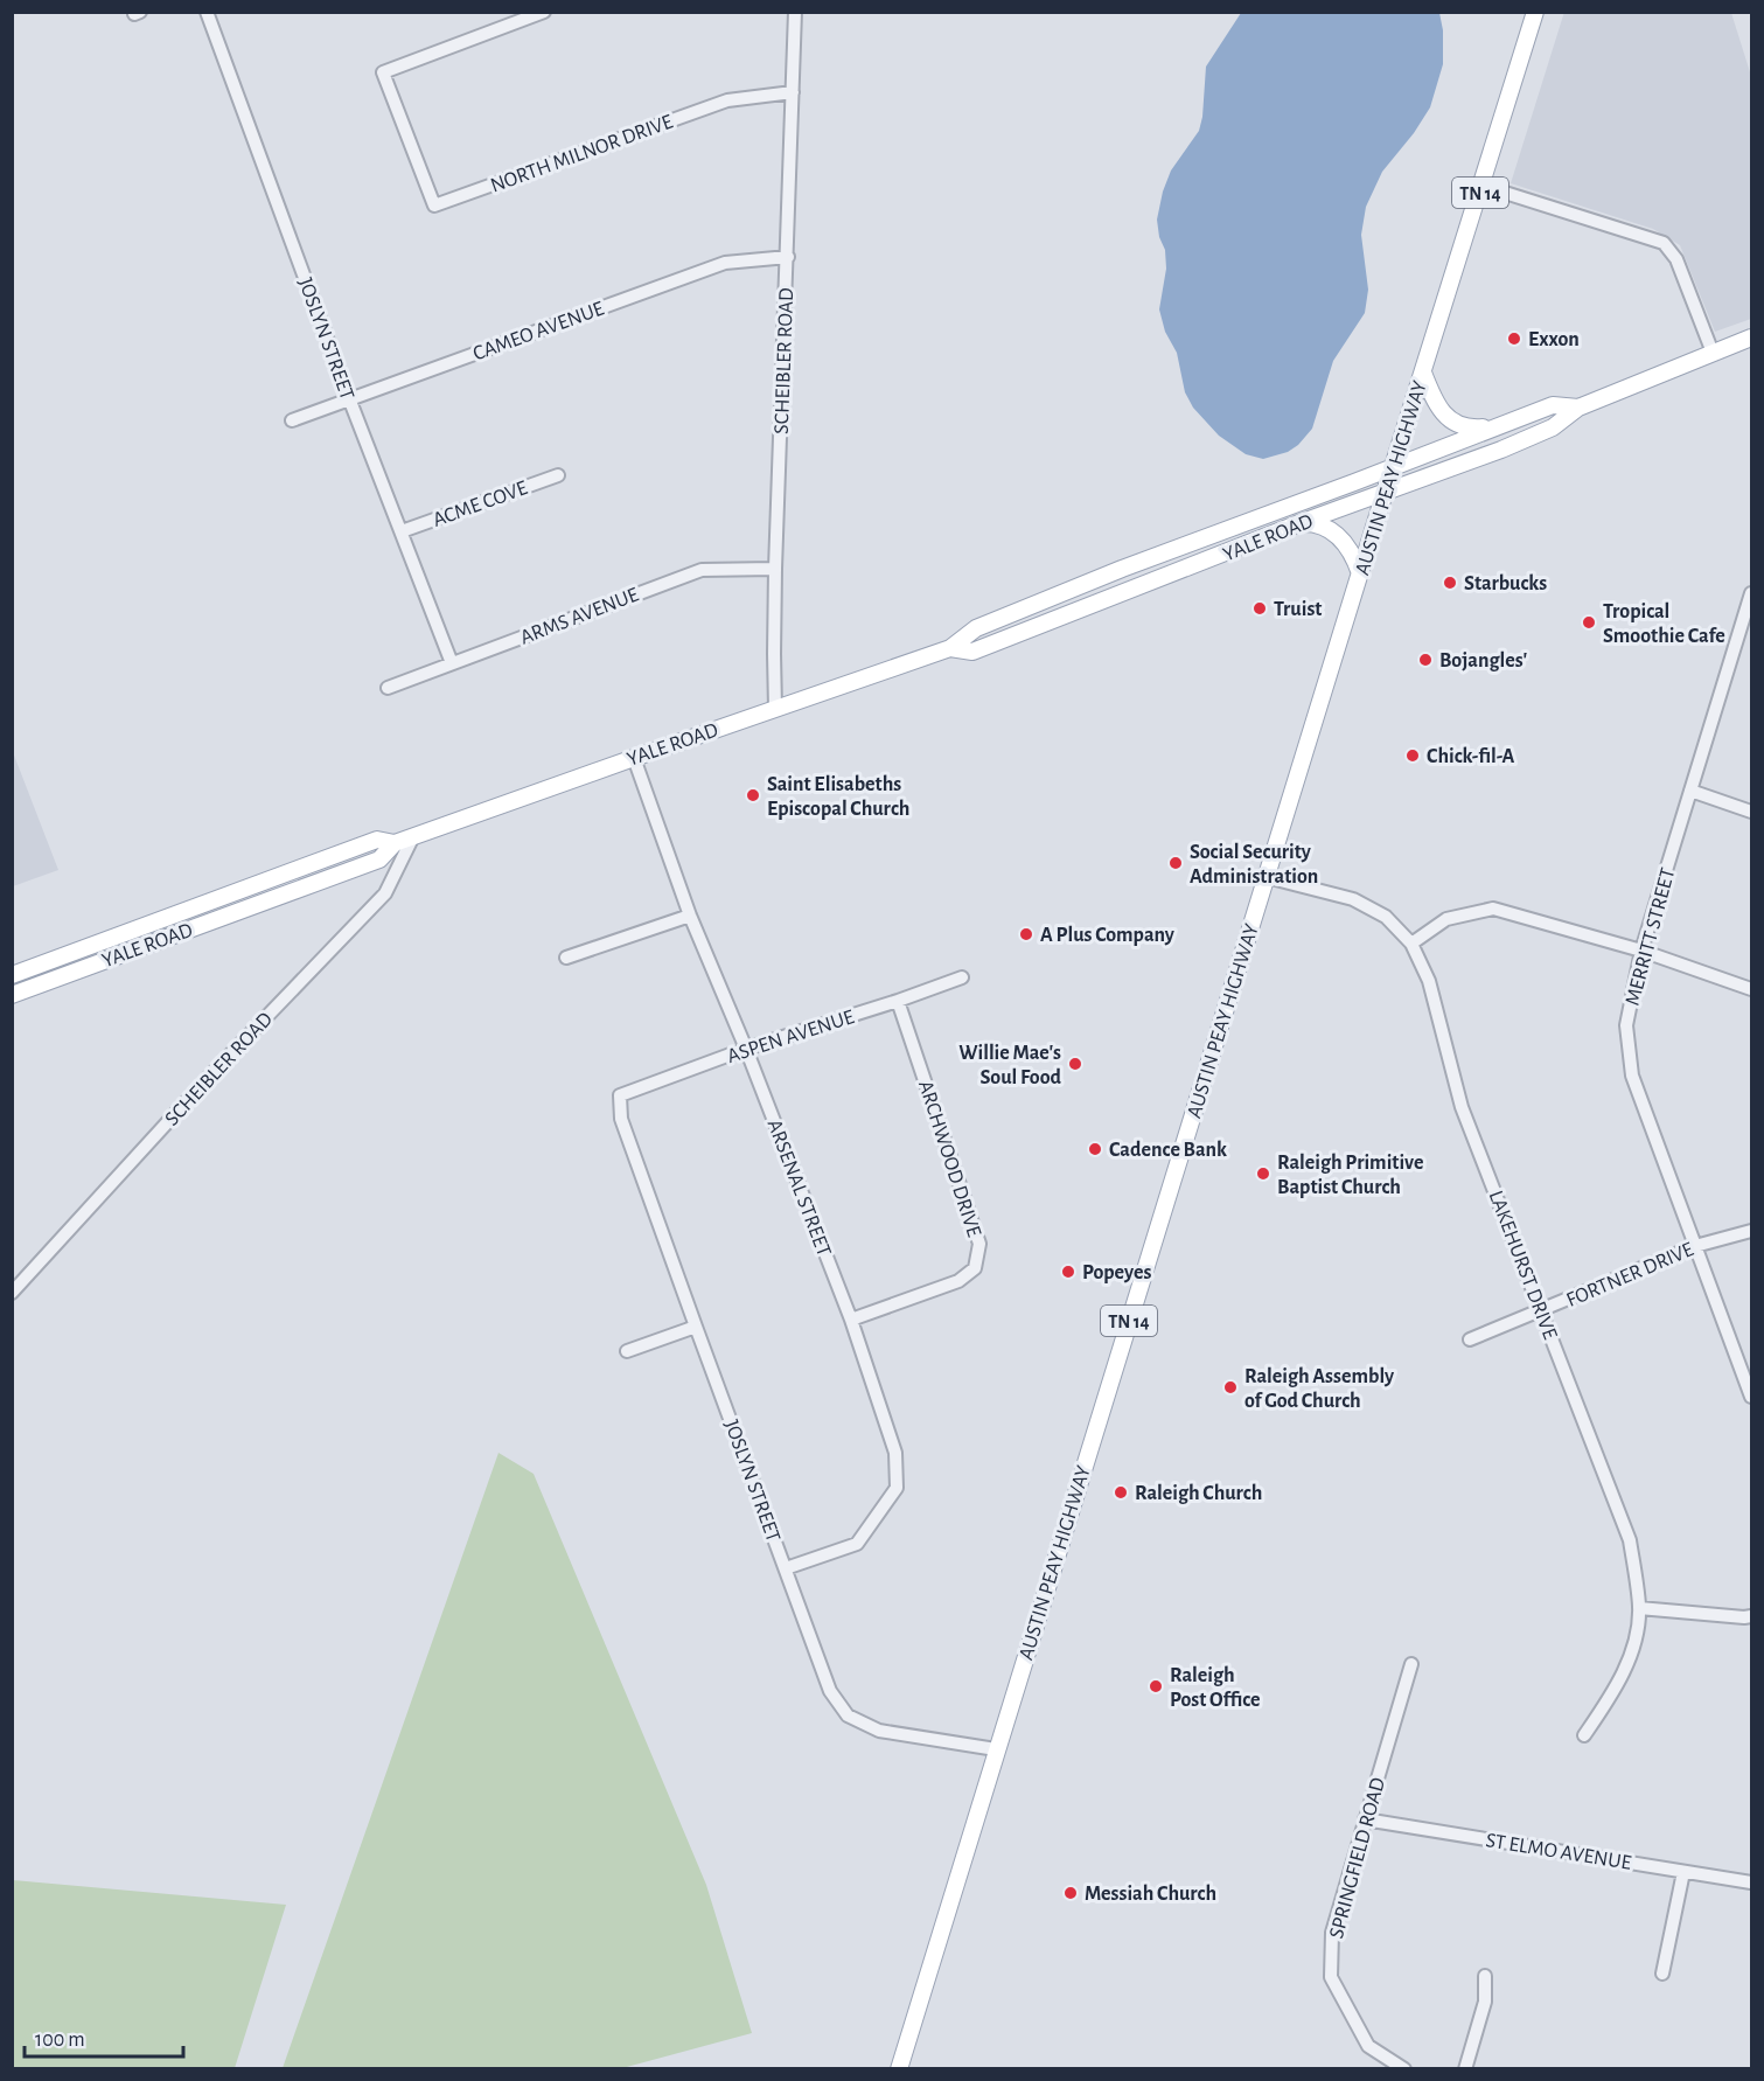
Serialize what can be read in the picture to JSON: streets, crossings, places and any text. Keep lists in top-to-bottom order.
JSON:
{
  "streets": {
    "main road": ["TN 14", "AUSTIN PEAY HIGHWAY", "YALE ROAD"],
    "street": [
      "NORTH MILNOR DRIVE",
      "CAMEO AVENUE",
      "JOSLYN STREET",
      "SCHEIBLER ROAD",
      "ACME COVE",
      "ARMS AVENUE",
      "MERRITT STREET",
      "ASPEN AVENUE",
      "ARCHWOOD DRIVE",
      "ARSENAL STREET",
      "LAKEHURST DRIVE",
      "FORTNER DRIVE",
      "ST ELMO AVENUE",
      "SPRINGFIELD ROAD"
    ]
  },
  "crossings": [
    ["NORTH MILNOR DRIVE", "SCHEIBLER ROAD"],
    ["CAMEO AVENUE", "JOSLYN STREET"],
    ["CAMEO AVENUE", "SCHEIBLER ROAD"],
    ["JOSLYN STREET", "AUSTIN PEAY HIGHWAY"],
    ["JOSLYN STREET", "ACME COVE"],
    ["JOSLYN STREET", "ARMS AVENUE"],
    ["JOSLYN STREET", "ASPEN AVENUE"],
    ["JOSLYN STREET", "ARSENAL STREET"],
    ["SCHEIBLER ROAD", "YALE ROAD"],
    ["SCHEIBLER ROAD", "ARMS AVENUE"],
    ["AUSTIN PEAY HIGHWAY", "YALE ROAD"],
    ["AUSTIN PEAY HIGHWAY", "LAKEHURST DRIVE"],
    ["YALE ROAD", "ARSENAL STREET"],
    ["MERRITT STREET", "FORTNER DRIVE"],
    ["ASPEN AVENUE", "ARCHWOOD DRIVE"],
    ["ASPEN AVENUE", "ARSENAL STREET"],
    ["ARCHWOOD DRIVE", "ARSENAL STREET"],
    ["LAKEHURST DRIVE", "FORTNER DRIVE"],
    ["ST ELMO AVENUE", "SPRINGFIELD ROAD"]
  ],
  "places": [
    "Exxon",
    "Starbucks",
    "Truist",
    "Tropical Smoothie Cafe",
    "Bojangles'",
    "Chick-fil-A",
    "Saint Elisabeths Episcopal Church",
    "Social Security Administration",
    "A Plus Company",
    "Willie Mae's Soul Food",
    "Cadence Bank",
    "Raleigh Primitive Baptist Church",
    "Popeyes",
    "Raleigh Assembly of God Church",
    "Raleigh Church",
    "Raleigh Post Office",
    "Messiah Church"
  ],
  "scale_bar": "100 m"
}
